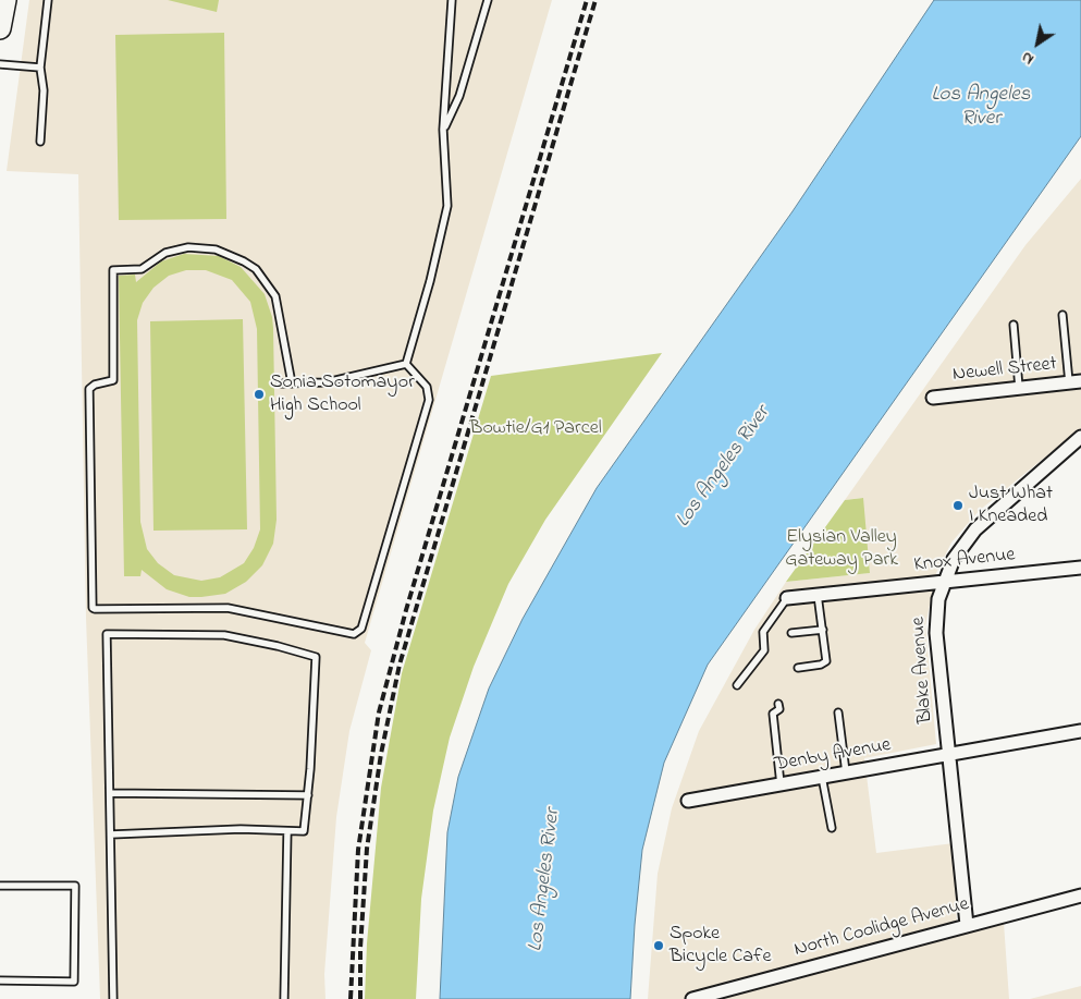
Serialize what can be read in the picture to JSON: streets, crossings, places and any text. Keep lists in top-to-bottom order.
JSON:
{
  "streets": {
    "street": [
      "Newell Street",
      "Knox Avenue",
      "Blake Avenue",
      "Denby Avenue",
      "North Coolidge Avenue"
    ]
  },
  "crossings": [
    ["Knox Avenue", "Blake Avenue"],
    ["Blake Avenue", "Denby Avenue"],
    ["Blake Avenue", "North Coolidge Avenue"]
  ],
  "water": ["Los Angeles River"],
  "parks": ["Bowtie/G1 Parcel", "Elysian Valley Gateway Park"],
  "places": ["Sonia Sotomayor High School", "Just What I Kneaded", "Spoke Bicycle Cafe"],
  "north": "bottom left"
}
